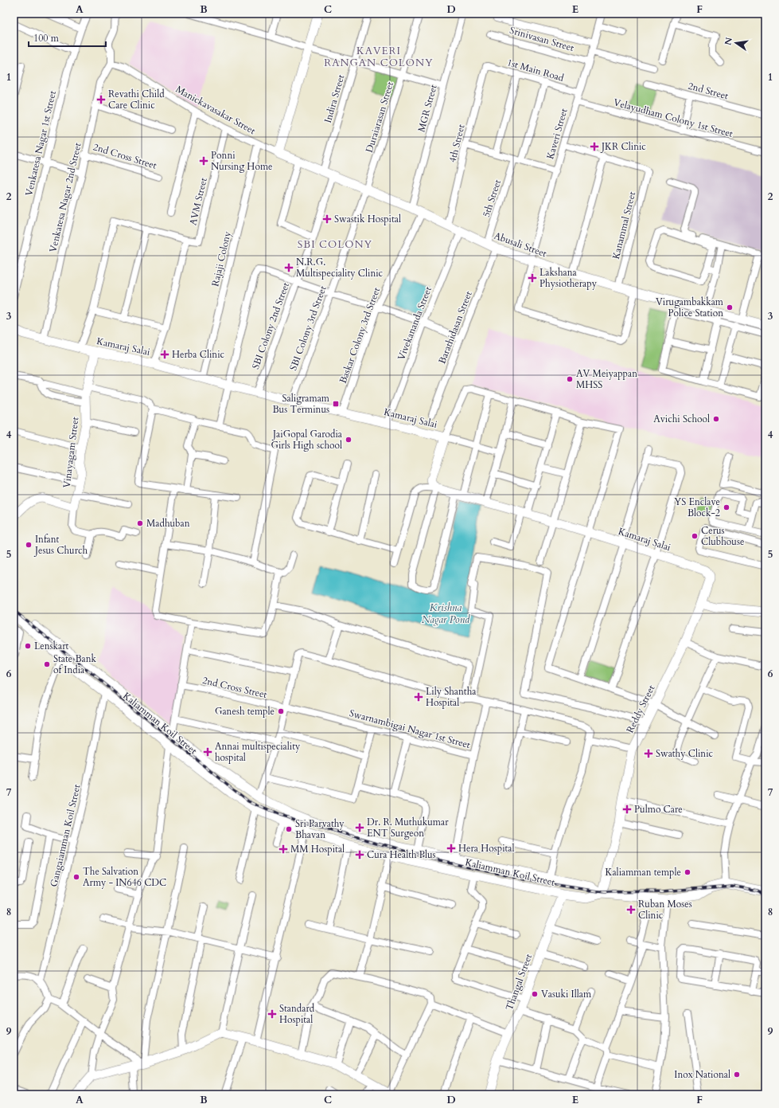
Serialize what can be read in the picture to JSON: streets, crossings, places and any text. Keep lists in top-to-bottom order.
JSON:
{
  "streets": {
    "street": [
      "Srinivasan Street",
      "1st Main Road",
      "2nd Street",
      "Indira Street",
      "MGR Street",
      "Manickavasakar Street",
      "Duraiarasan Street",
      "Velayudham Colony 1st Street",
      "Kaveri Street",
      "Venkatesa Nagar 1st Street",
      "4th Street",
      "2nd Cross Street",
      "Venkatesa Nagar 2nd Street",
      "5th Street",
      "AVM Street",
      "Kanammal Street",
      "Abusali Street",
      "Rajaji Colony",
      "Vivekananda Street",
      "SBI Colony 2nd Street",
      "Barathidasan Street",
      "SBI Colony 3rd Street",
      "Baskar Colony 3rd Street",
      "Kamaraj Salai",
      "Vinayagam Street",
      "Reddy Street",
      "Kaliamman Koil Street",
      "Swarnambigai Nagar 1st Street",
      "Gangaiamman Koil Street",
      "Thangal Street"
    ]
  },
  "crossings": [
    ["Srinivasan Street", "Kaveri Street"],
    ["1st Main Road", "Kaveri Street"],
    ["1st Main Road", "4th Street"],
    ["Indira Street", "Abusali Street"],
    ["MGR Street", "Abusali Street"],
    ["Manickavasakar Street", "Venkatesa Nagar 2nd Street"],
    ["Manickavasakar Street", "AVM Street"],
    ["Manickavasakar Street", "Abusali Street"],
    ["Manickavasakar Street", "Rajaji Colony"],
    ["Duraiarasan Street", "Abusali Street"],
    ["Duraiarasan Street", "SBI Colony 3rd Street"],
    ["Velayudham Colony 1st Street", "Kaveri Street"],
    ["Kaveri Street", "Abusali Street"],
    ["4th Street", "Abusali Street"],
    ["2nd Cross Street", "Venkatesa Nagar 2nd Street"],
    ["2nd Cross Street", "Swarnambigai Nagar 1st Street"],
    ["Venkatesa Nagar 2nd Street", "Kamaraj Salai"],
    ["5th Street", "Abusali Street"],
    ["Kanammal Street", "Abusali Street"],
    ["Abusali Street", "Vivekananda Street"],
    ["Abusali Street", "SBI Colony 2nd Street"],
    ["Abusali Street", "Barathidasan Street"],
    ["Abusali Street", "SBI Colony 3rd Street"],
    ["Abusali Street", "Baskar Colony 3rd Street"],
    ["Rajaji Colony", "Kamaraj Salai"],
    ["Vivekananda Street", "Kamaraj Salai"],
    ["SBI Colony 2nd Street", "Kamaraj Salai"],
    ["SBI Colony 3rd Street", "Kamaraj Salai"],
    ["Baskar Colony 3rd Street", "Kamaraj Salai"],
    ["Kamaraj Salai", "Vinayagam Street"],
    ["Kamaraj Salai", "Reddy Street"],
    ["Reddy Street", "Kaliamman Koil Street"],
    ["Kaliamman Koil Street", "Gangaiamman Koil Street"],
    ["Kaliamman Koil Street", "Thangal Street"]
  ],
  "districts": ["KAVERI RANGAN COLONY", "SBI COLONY"],
  "water": ["Krishna Nagar Pond"],
  "places": {
    "health": [
      "Revathi Child Care Clinic",
      "JKR Clinic",
      "Ponni Nursing Home",
      "Swastik Hospital",
      "N.R.G. Multispeciality Clinic",
      "Lakshana Physiotherapy",
      "Herba Clinic",
      "Lily Shantha Hospital",
      "Annai multispeciality hospital",
      "Swathy Clinic",
      "Pulmo Care",
      "Dr. R. Muthukumar ENT Surgeon",
      "Hera Hospital",
      "MM Hospital",
      "Cura Health Plus",
      "Ruban Moses Clinic",
      "Standard Hospital"
    ],
    "other": [
      "Virugambakkam Police Station",
      "AV Meiyappan MHSS",
      "Avichi School",
      "JaiGopal Garodia Girls High school",
      "YS Enclave Block-2",
      "Madhuban",
      "Cerus Clubhouse",
      "Infant Jesus Church",
      "Lenskart",
      "State Bank of India",
      "Ganesh temple",
      "Sri Parvathy Bhavan",
      "Kaliamman temple",
      "The Salvation Army - IN646 CDC",
      "Vasuki Illam",
      "Inox National"
    ],
    "transit": ["Saligramam Bus Terminus"]
  },
  "scale_bar": "100 m",
  "north": "left",
  "grid": {
    "columns": [
      "A",
      "B",
      "C",
      "D",
      "E",
      "F"
    ],
    "rows": [
      "1",
      "2",
      "3",
      "4",
      "5",
      "6",
      "7",
      "8",
      "9"
    ]
  }
}
